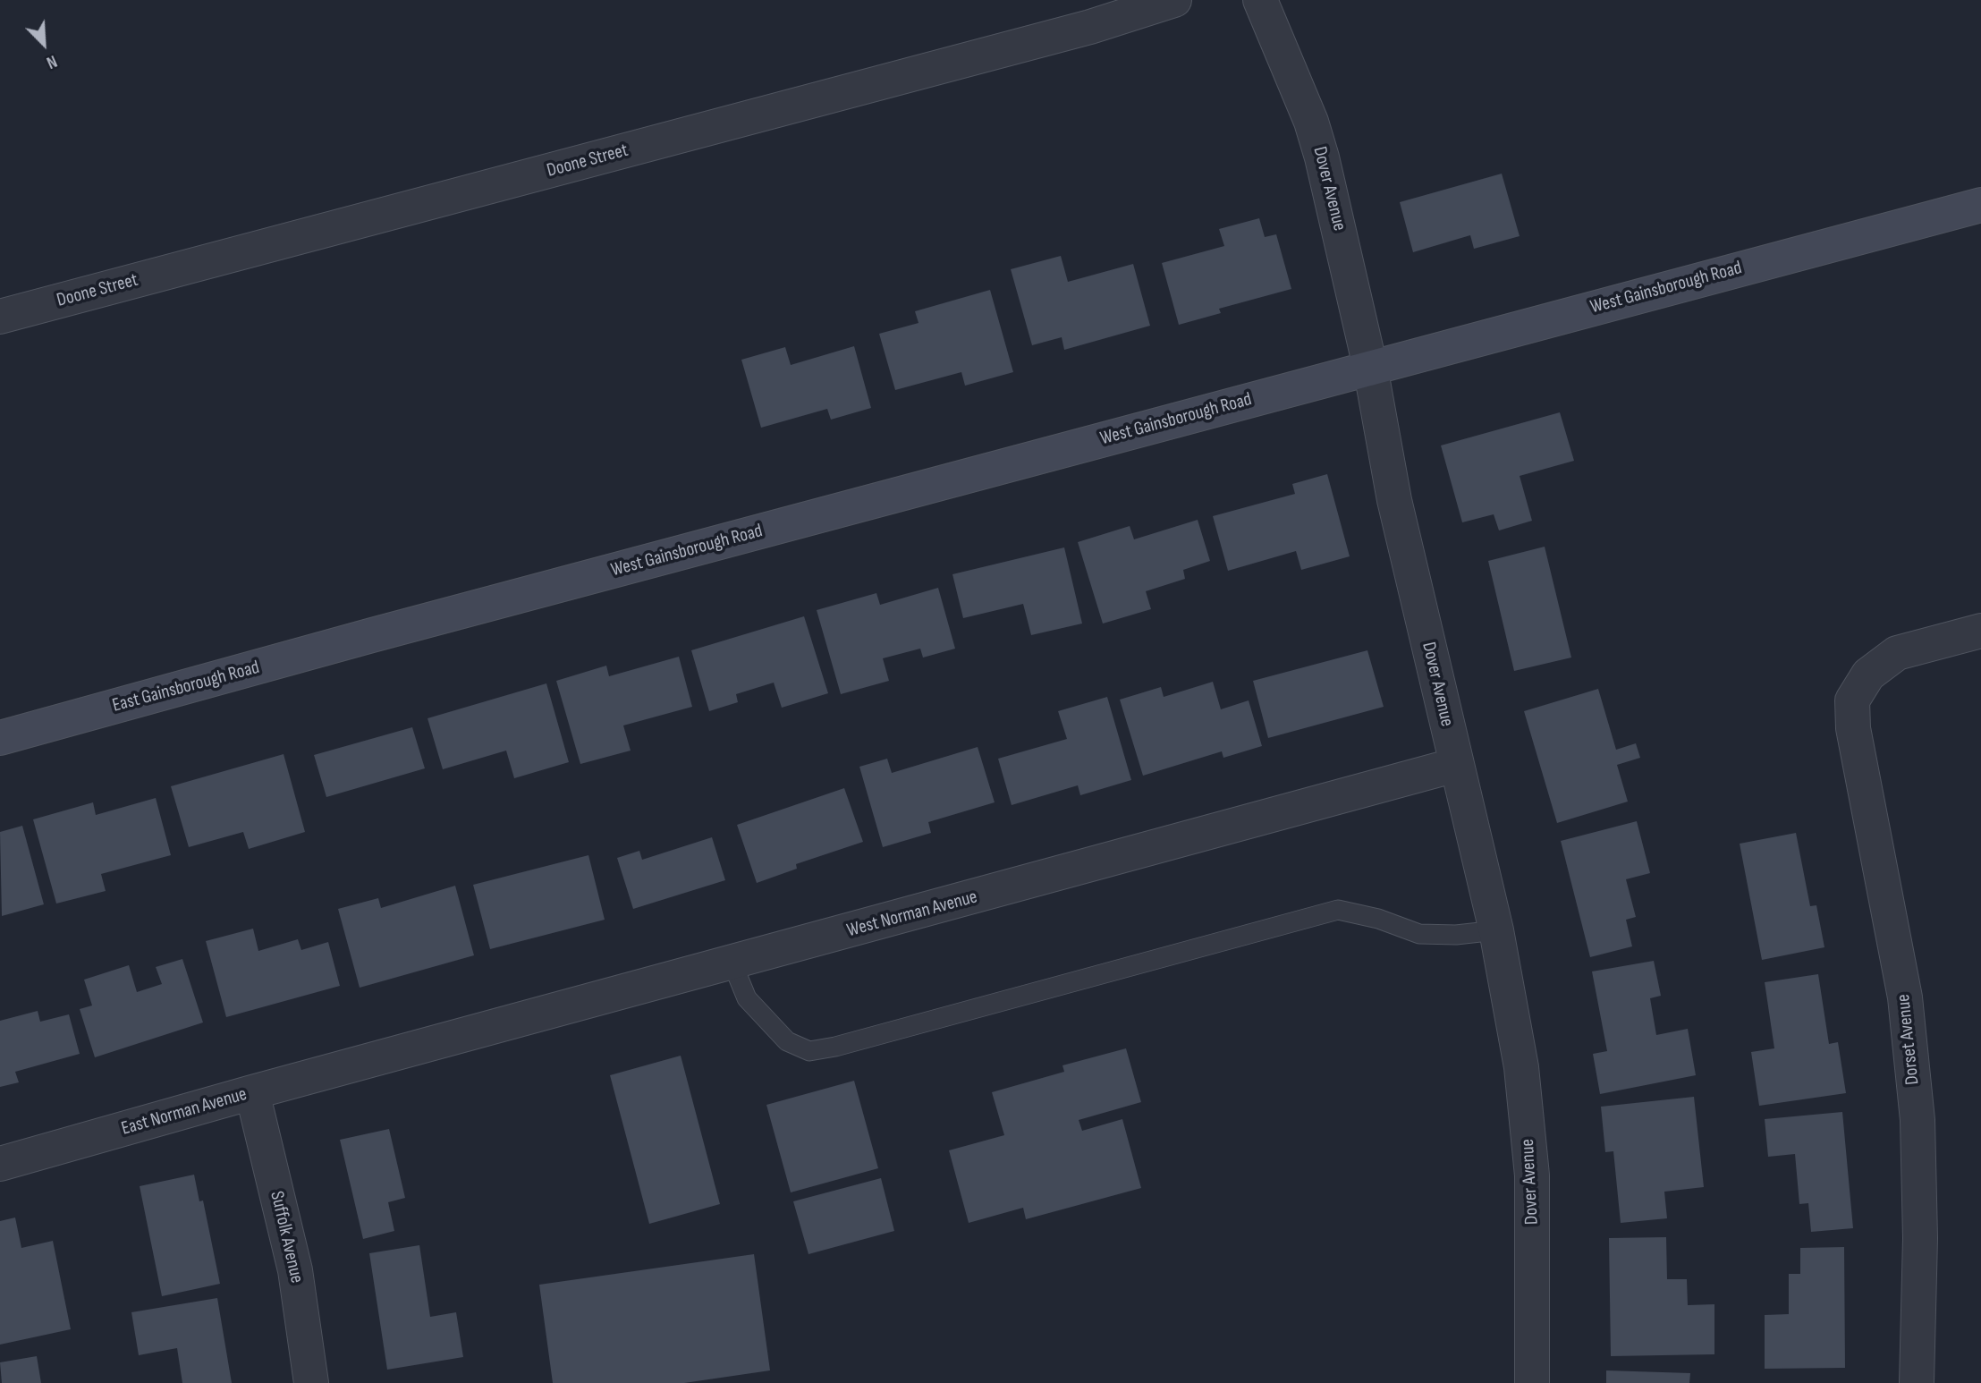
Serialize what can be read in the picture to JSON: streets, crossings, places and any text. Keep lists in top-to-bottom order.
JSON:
{
  "streets": {
    "street": [
      "Doone Street",
      "Dover Avenue",
      "West Gainsborough Road",
      "East Gainsborough Road",
      "West Norman Avenue",
      "Dorset Avenue",
      "East Norman Avenue",
      "Suffolk Avenue"
    ]
  },
  "crossings": [
    ["Dover Avenue", "West Gainsborough Road"],
    ["Dover Avenue", "West Norman Avenue"],
    ["West Gainsborough Road", "East Gainsborough Road"],
    ["West Norman Avenue", "East Norman Avenue"],
    ["East Norman Avenue", "Suffolk Avenue"]
  ],
  "north": "bottom right"
}
